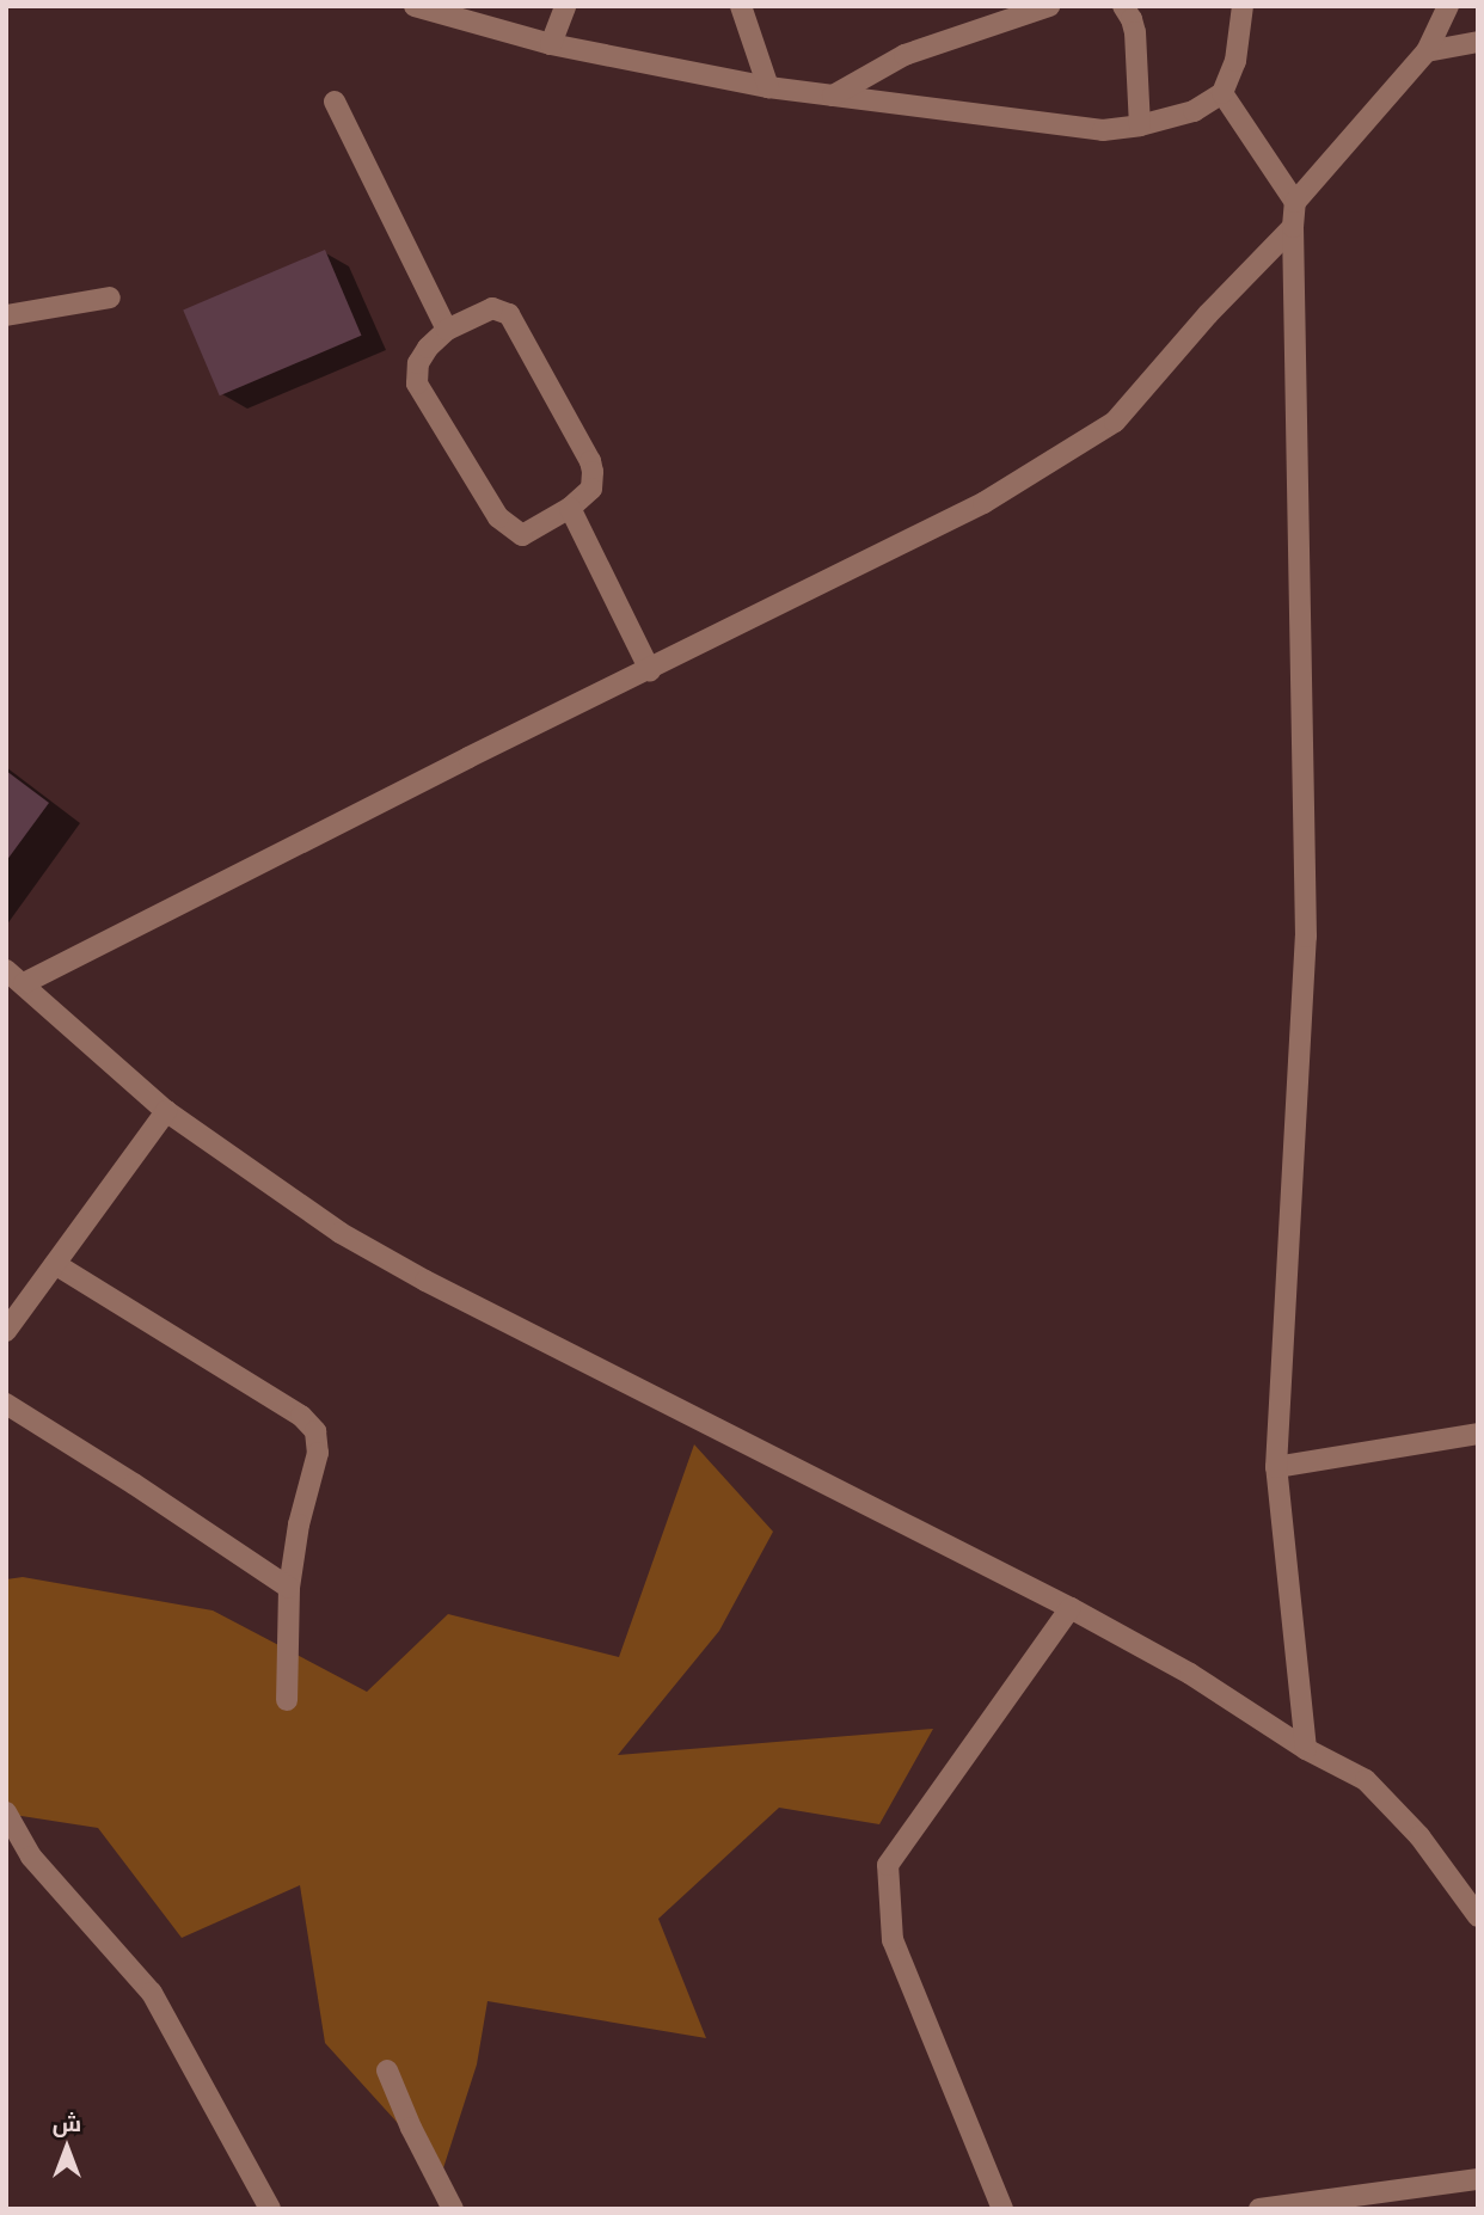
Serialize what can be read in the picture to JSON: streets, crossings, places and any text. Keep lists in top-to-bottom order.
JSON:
{
  "north": "top"
}
